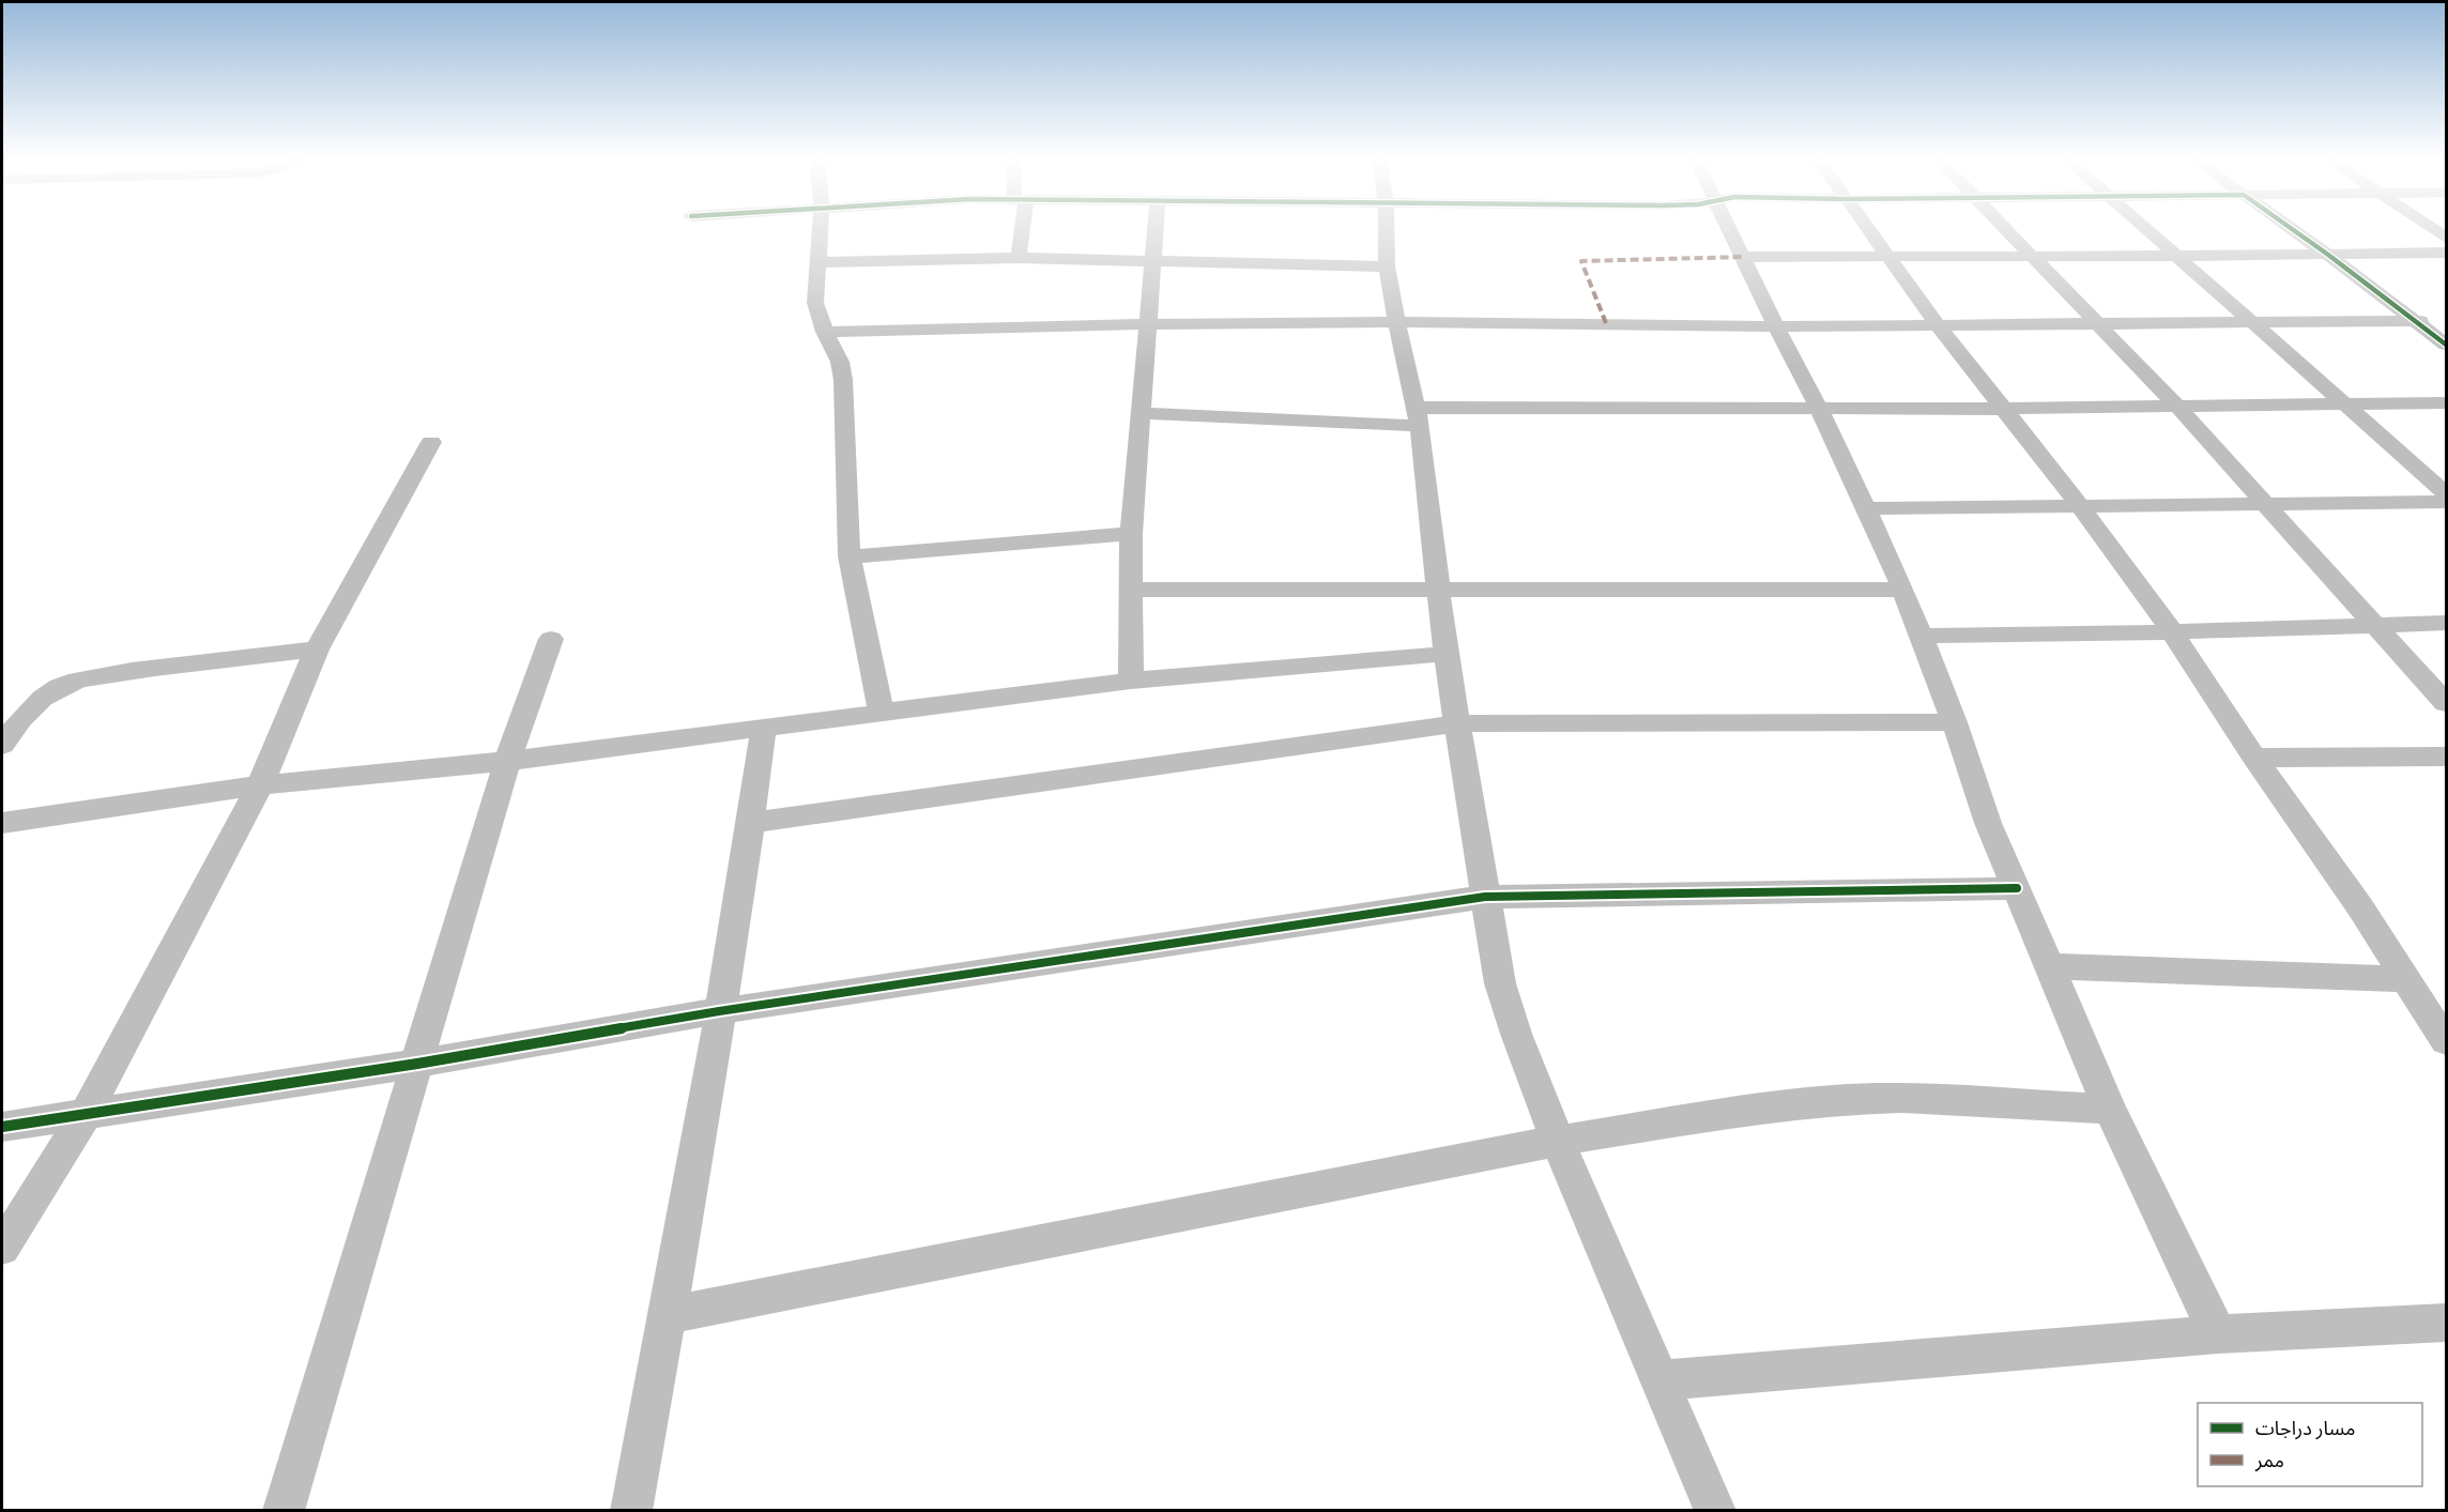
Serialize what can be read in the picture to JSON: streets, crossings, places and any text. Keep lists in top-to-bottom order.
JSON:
{
  "legend": ["مسار دراجات", "ممر"]
}
